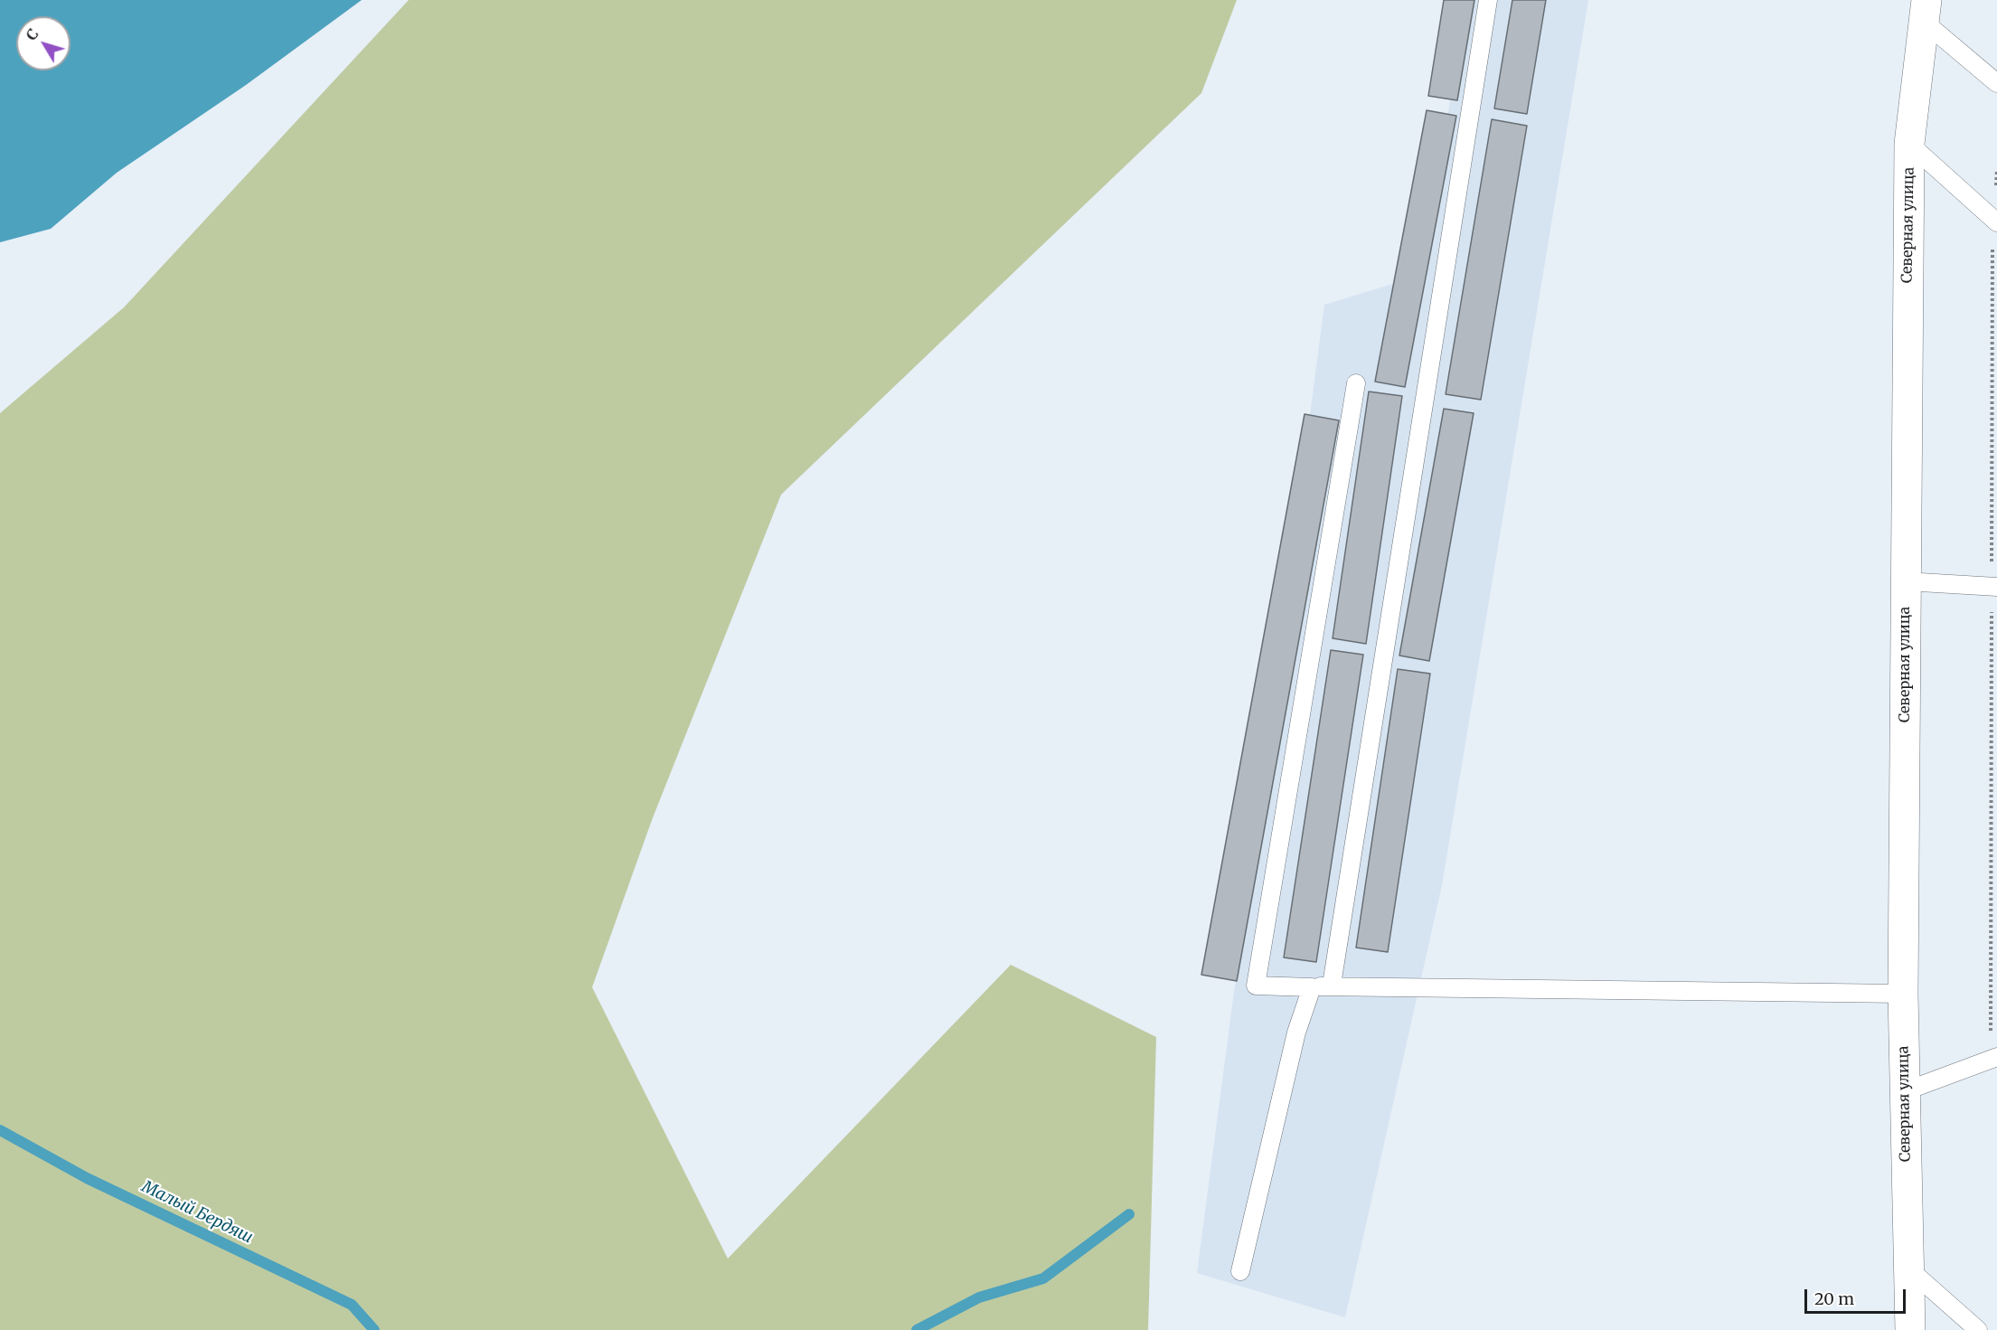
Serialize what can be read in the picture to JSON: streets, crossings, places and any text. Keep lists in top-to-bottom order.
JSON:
{
  "streets": {
    "street": ["Северная улица"]
  },
  "water": ["Малый Бердяш"],
  "scale_bar": "20 m",
  "north": "top left"
}
